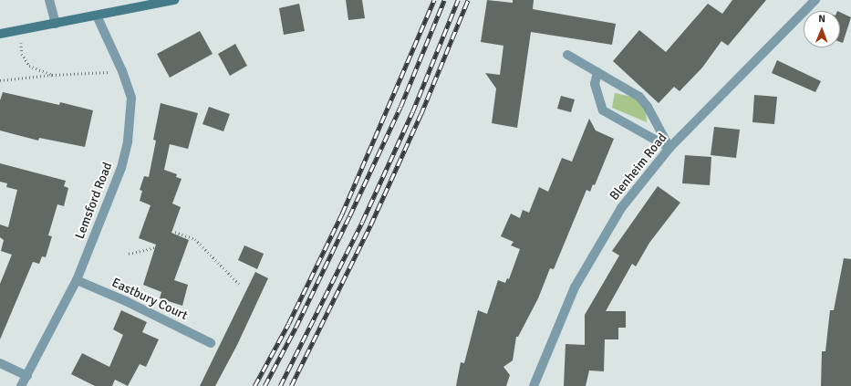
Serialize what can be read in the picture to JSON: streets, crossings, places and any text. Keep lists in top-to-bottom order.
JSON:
{
  "streets": {
    "street": ["Blenheim Road", "Lemsford Road", "Eastbury Court"]
  },
  "crossings": [
    ["Lemsford Road", "Eastbury Court"]
  ],
  "north": "top"
}
